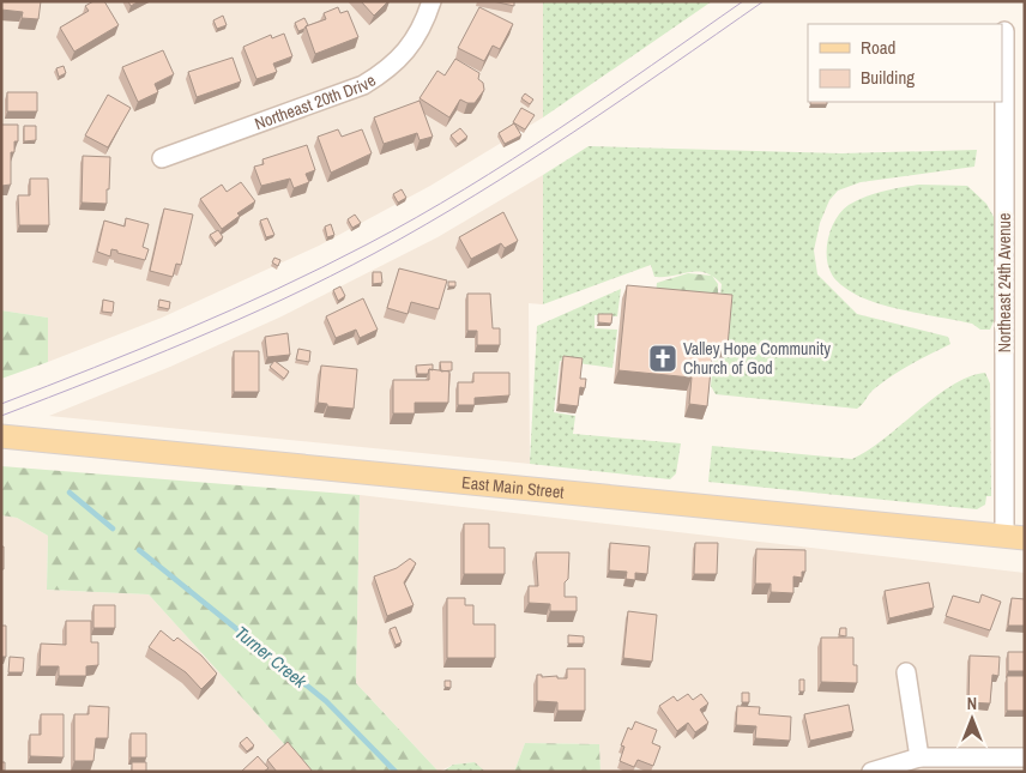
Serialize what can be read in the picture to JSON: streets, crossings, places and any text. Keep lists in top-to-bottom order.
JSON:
{
  "streets": {
    "main road": ["East Main Street"],
    "street": ["Northeast 20th Drive", "Northeast 24th Avenue"]
  },
  "crossings": [
    ["Northeast 24th Avenue", "East Main Street"]
  ],
  "water": ["Turner Creek"],
  "places": {
    "church": ["Valley Hope Community Church of God"]
  },
  "legend": ["Road", "Building"],
  "north": "top"
}
